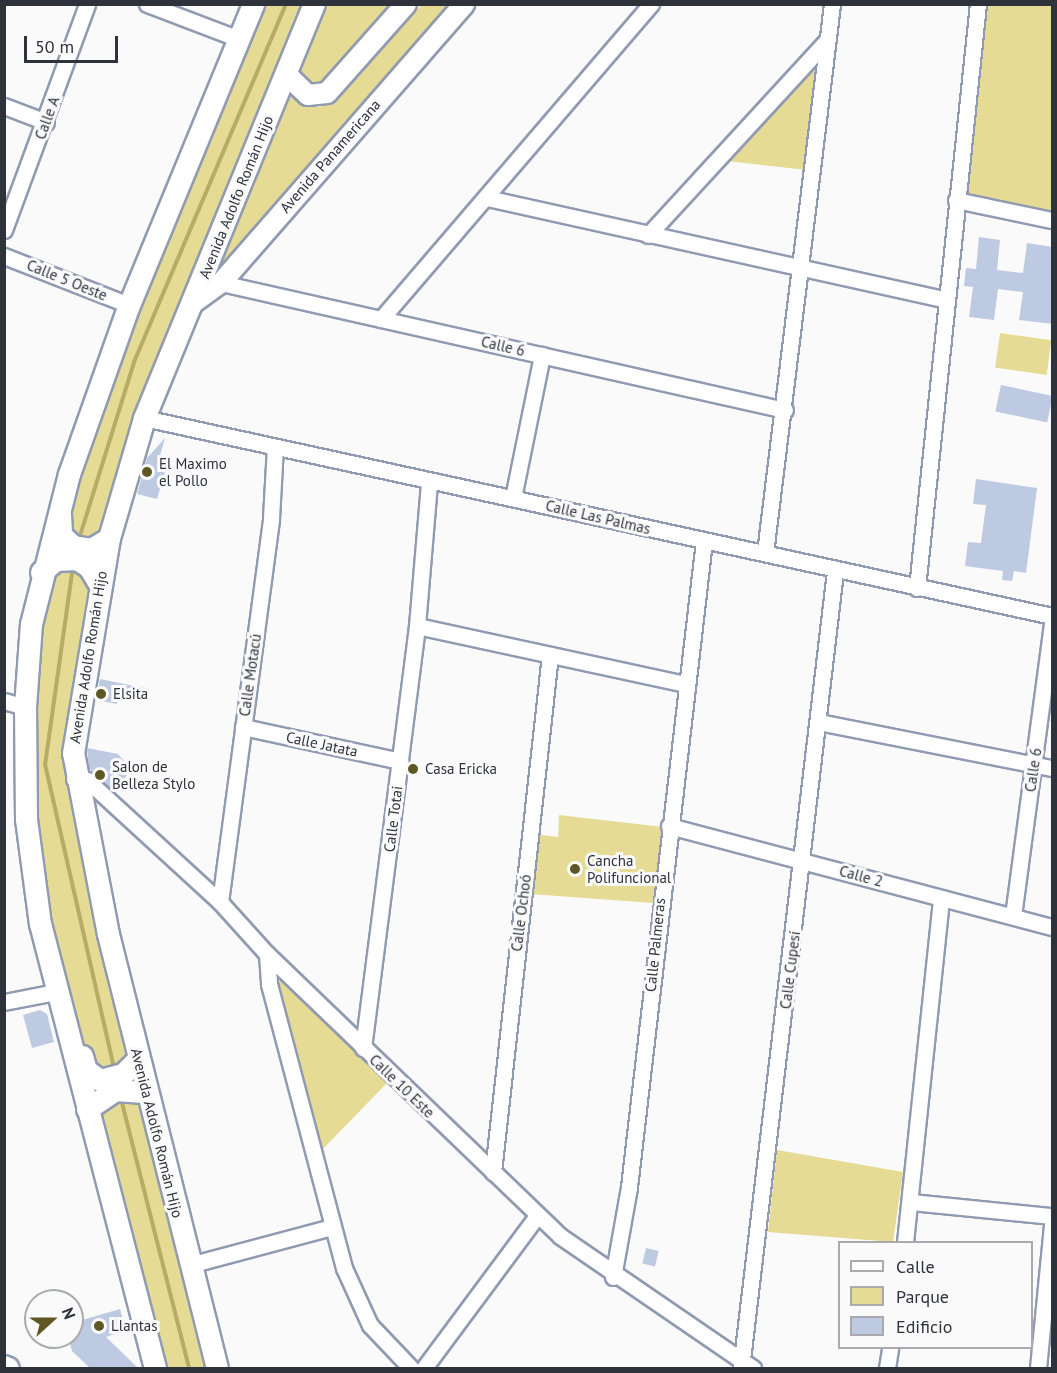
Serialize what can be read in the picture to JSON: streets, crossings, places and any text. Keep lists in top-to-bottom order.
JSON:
{
  "streets": {
    "main road": ["Avenida Adolfo Román Hijo"],
    "street": [
      "Calle A",
      "Avenida Panamericana",
      "Calle 5 Oeste",
      "Calle 6",
      "Calle Las Palmas",
      "Calle Motacú",
      "Calle Jatata",
      "Calle Totai",
      "Calle 2",
      "Calle Ochoó",
      "Calle Palmeras",
      "Calle Cupesí",
      "Calle 10 Este"
    ]
  },
  "crossings": [
    ["Avenida Panamericana", "Avenida Adolfo Román Hijo"],
    ["Avenida Panamericana", "Calle 6"],
    ["Avenida Adolfo Román Hijo", "Calle Las Palmas"],
    ["Avenida Adolfo Román Hijo", "Calle 10 Este"],
    ["Calle 6", "Calle 2"],
    ["Calle Las Palmas", "Calle Motacú"],
    ["Calle Las Palmas", "Calle Totai"],
    ["Calle Las Palmas", "Calle Palmeras"],
    ["Calle Las Palmas", "Calle Cupesí"],
    ["Calle Motacú", "Calle Jatata"],
    ["Calle Motacú", "Calle 10 Este"],
    ["Calle Jatata", "Calle Totai"],
    ["Calle Totai", "Calle 10 Este"],
    ["Calle 2", "Calle Palmeras"],
    ["Calle 2", "Calle Cupesí"],
    ["Calle Ochoó", "Calle 10 Este"],
    ["Calle Palmeras", "Calle 10 Este"],
    ["Calle Cupesí", "Calle 10 Este"]
  ],
  "places": [
    "El Maximo el Pollo",
    "Elsita",
    "Casa Ericka",
    "Salon de Belleza Stylo",
    "Cancha Polifuncional",
    "Llantas"
  ],
  "legend": ["Calle", "Parque", "Edificio"],
  "scale_bar": "50 m",
  "north": "right"
}
